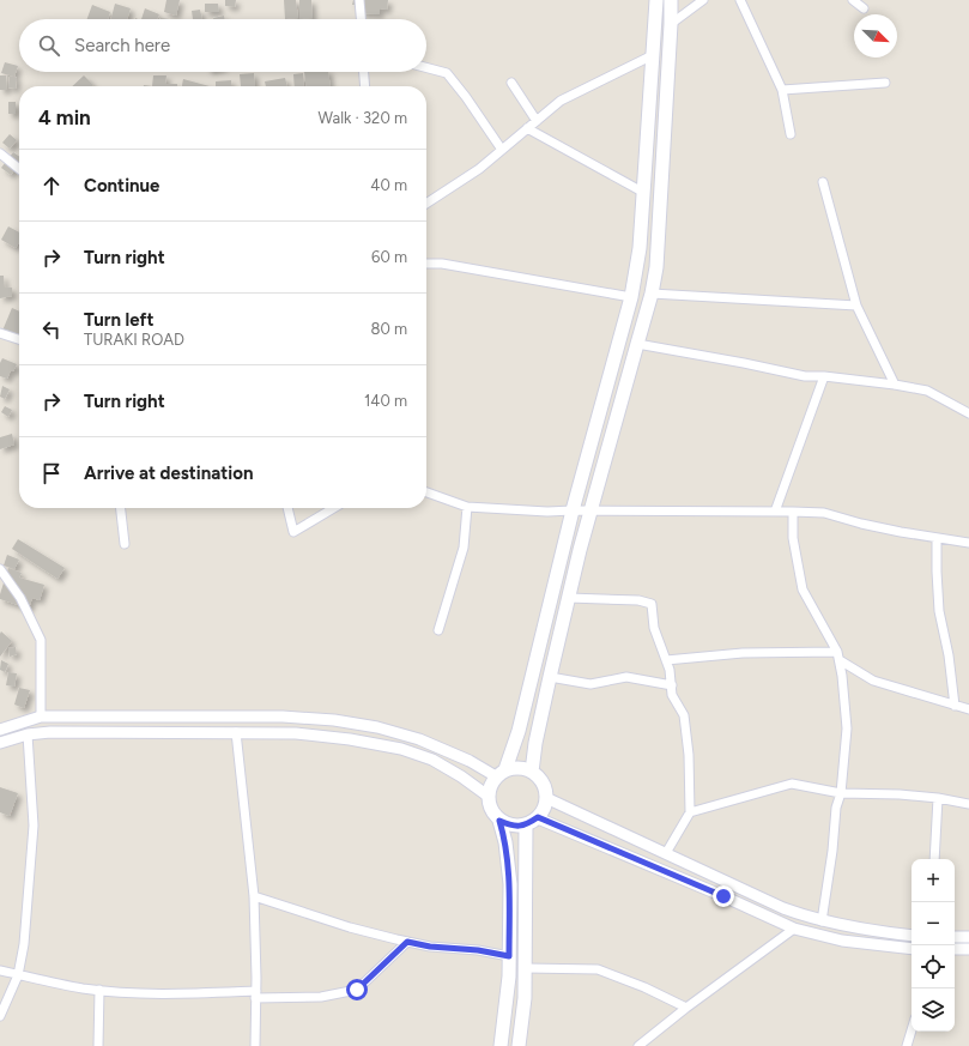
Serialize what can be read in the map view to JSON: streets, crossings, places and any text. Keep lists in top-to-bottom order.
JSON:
{
  "north": "bottom right",
  "page": {
    "search": "Search here",
    "heading": ["4 min", "Walk · 320 m"],
    "list": [
      ["Continue", "40 m"],
      ["Turn right", "60 m"],
      ["Turn left", "TURAKI ROAD", "80 m"],
      ["Turn right", "140 m"],
      "Arrive at destination"
    ],
    "map_buttons": ["+", "−"]
  }
}
